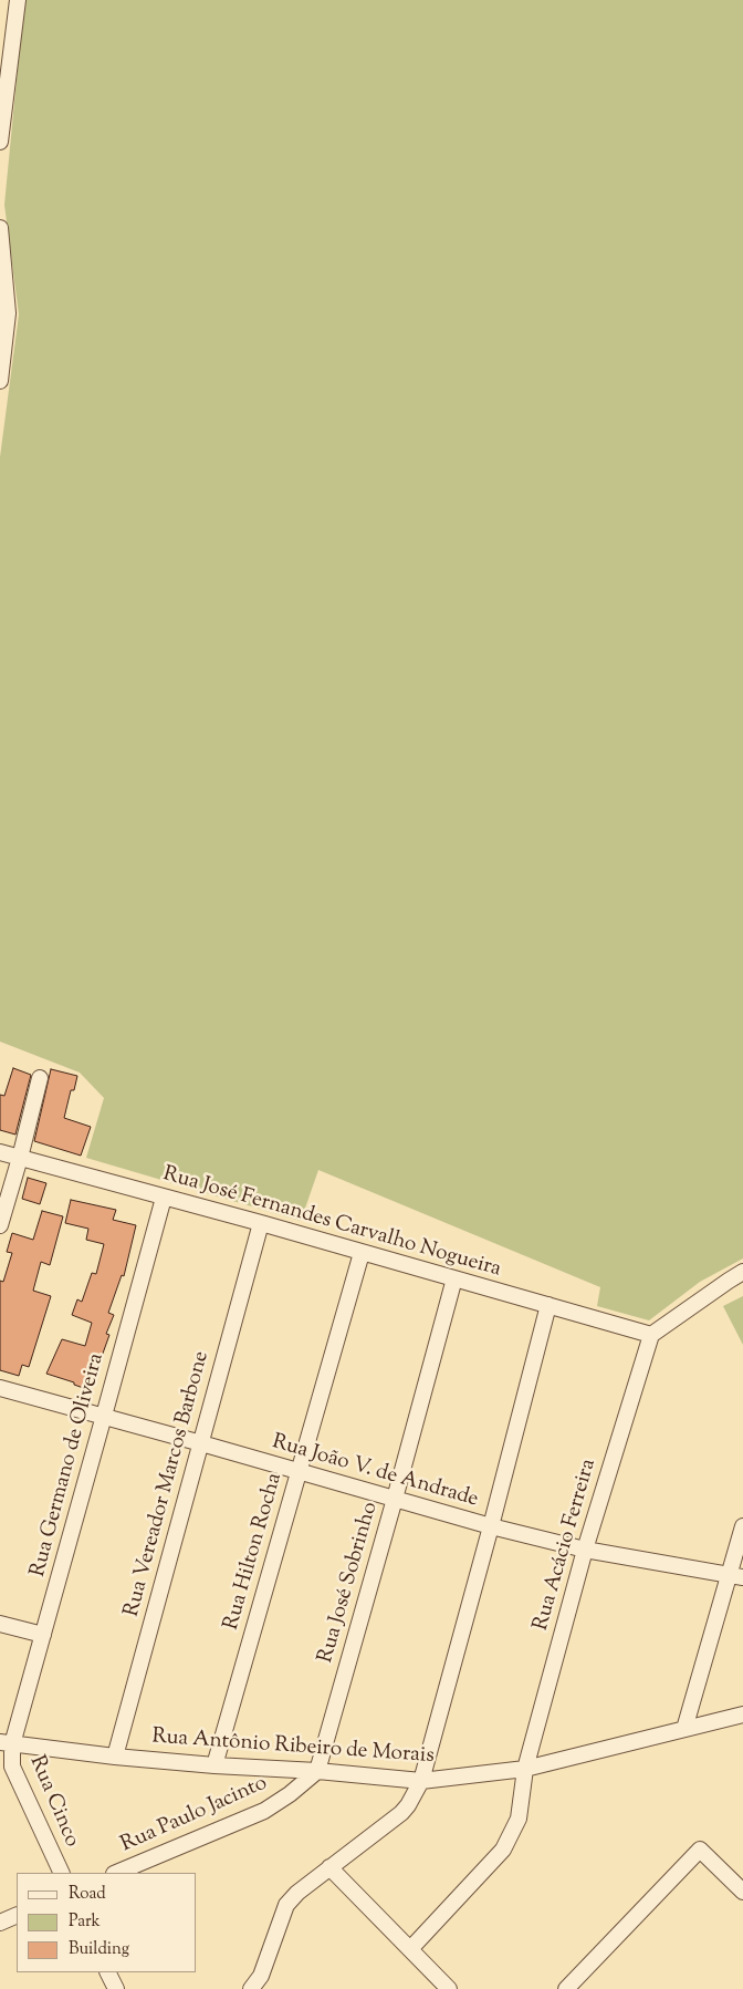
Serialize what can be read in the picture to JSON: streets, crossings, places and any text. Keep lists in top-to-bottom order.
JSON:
{
  "streets": {
    "street": [
      "Rua José Fernandes Carvalho Nogueira",
      "Rua Germano de Oliveira",
      "Rua João V. de Andrade",
      "Rua Vereador Marcos Barbone",
      "Rua Acácio Ferreira",
      "Rua Hilton Rocha",
      "Rua José Sobrinho",
      "Rua Antônio Ribeiro de Morais",
      "Rua Cinco",
      "Rua Paulo Jacinto"
    ]
  },
  "crossings": [
    ["Rua José Fernandes Carvalho Nogueira", "Rua Germano de Oliveira"],
    ["Rua José Fernandes Carvalho Nogueira", "Rua Vereador Marcos Barbone"],
    ["Rua José Fernandes Carvalho Nogueira", "Rua Acácio Ferreira"],
    ["Rua José Fernandes Carvalho Nogueira", "Rua Hilton Rocha"],
    ["Rua José Fernandes Carvalho Nogueira", "Rua José Sobrinho"],
    ["Rua Germano de Oliveira", "Rua João V. de Andrade"],
    ["Rua Germano de Oliveira", "Rua Antônio Ribeiro de Morais"],
    ["Rua Germano de Oliveira", "Rua Cinco"],
    ["Rua João V. de Andrade", "Rua Vereador Marcos Barbone"],
    ["Rua João V. de Andrade", "Rua Acácio Ferreira"],
    ["Rua João V. de Andrade", "Rua Hilton Rocha"],
    ["Rua João V. de Andrade", "Rua José Sobrinho"],
    ["Rua Vereador Marcos Barbone", "Rua Antônio Ribeiro de Morais"],
    ["Rua Acácio Ferreira", "Rua Antônio Ribeiro de Morais"],
    ["Rua Hilton Rocha", "Rua Antônio Ribeiro de Morais"],
    ["Rua José Sobrinho", "Rua Antônio Ribeiro de Morais"],
    ["Rua José Sobrinho", "Rua Paulo Jacinto"],
    ["Rua Antônio Ribeiro de Morais", "Rua Cinco"],
    ["Rua Antônio Ribeiro de Morais", "Rua Paulo Jacinto"]
  ],
  "legend": ["Road", "Park", "Building"]
}
